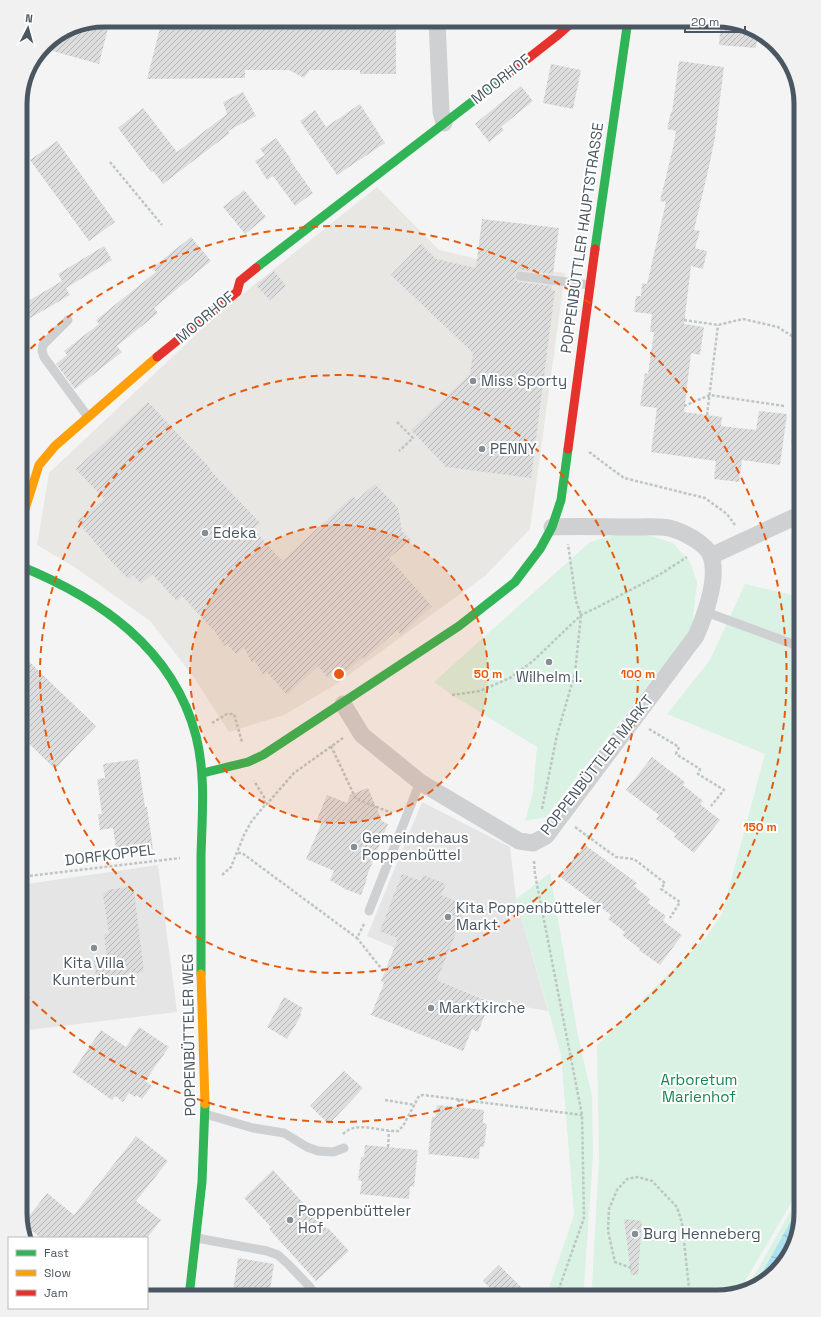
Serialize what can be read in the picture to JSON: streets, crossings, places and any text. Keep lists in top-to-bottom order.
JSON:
{
  "streets": {
    "street": [
      "MOORHOF",
      "POPPENBÜTTLER HAUPTSTRASSE",
      "POPPENBÜTTLER MARKT",
      "POPPENBÜTTELER WEG"
    ],
    "path": ["DORFKOPPEL"]
  },
  "crossings": [
    ["POPPENBÜTTLER HAUPTSTRASSE", "POPPENBÜTTLER MARKT"],
    ["POPPENBÜTTLER HAUPTSTRASSE", "POPPENBÜTTELER WEG"],
    ["DORFKOPPEL", "POPPENBÜTTELER WEG"]
  ],
  "parks": ["Arboretum Marienhof"],
  "places": [
    "Miss Sporty",
    "PENNY",
    "Edeka",
    "Wilhelm I.",
    "Gemeindehaus Poppenbüttel",
    "Kita Poppenbütteler Markt",
    "Kita Villa Kunterbunt",
    "Marktkirche",
    "Poppenbütteler Hof",
    "Burg Henneberg"
  ],
  "legend": ["Fast", "Slow", "Jam"],
  "scale_bar": "20 m",
  "north": "top",
  "rings": ["50 m", "100 m", "150 m"]
}
